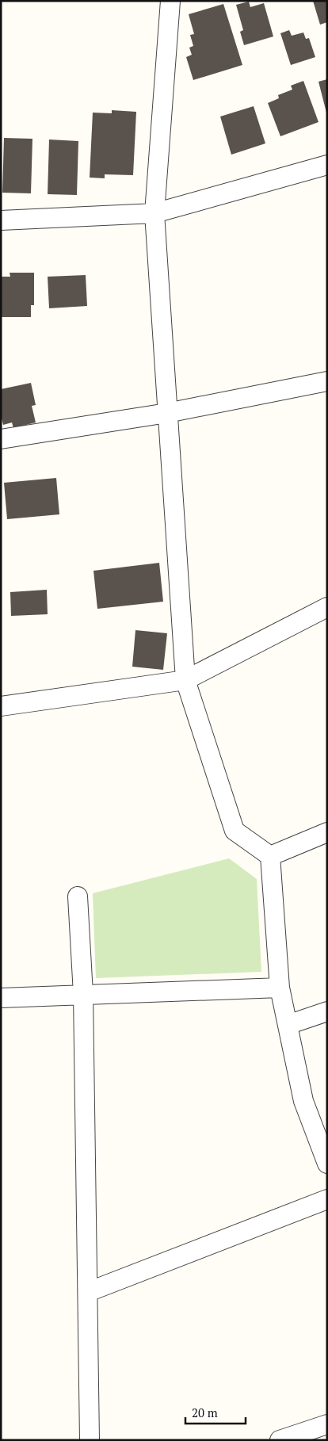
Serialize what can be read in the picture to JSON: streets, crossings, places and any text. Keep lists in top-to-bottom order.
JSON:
{
  "scale_bar": "20 m"
}
